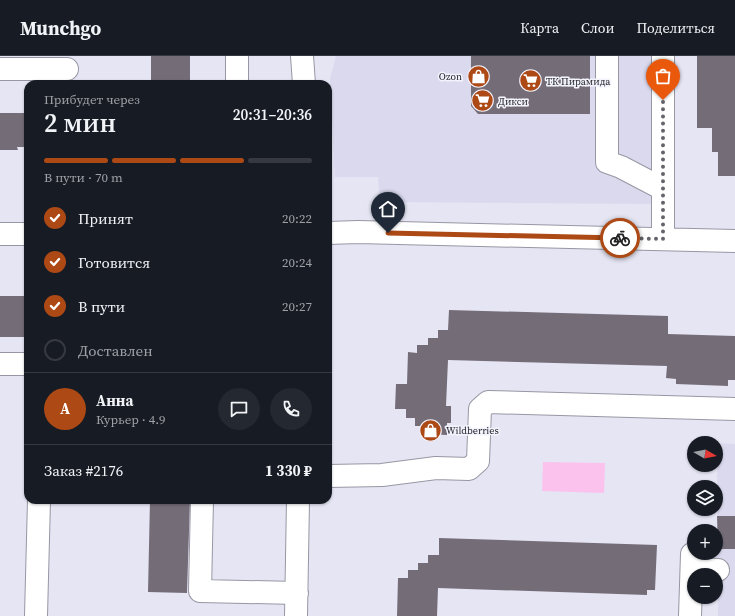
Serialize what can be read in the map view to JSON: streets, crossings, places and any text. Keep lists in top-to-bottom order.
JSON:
{
  "places": {
    "shop": ["Ozon", "Wildberries"],
    "supermarket": ["ТК Пирамида", "Дикси"]
  },
  "north": "right",
  "page": {
    "header": "Munchgo",
    "nav": ["Карта", "Слои", "Поделиться"],
    "heading": ["2 мин", "Прибудет через", "20:31–20:36"],
    "panel": [
      "Анна",
      "Курьер · 4.9",
      "Заказ #2176",
      "1 330 ₽"
    ],
    "bar": "В пути · 70 m",
    "list": [
      ["Принят", "20:22"],
      ["Готовится", "20:24"],
      ["В пути", "20:27"],
      "Доставлен"
    ],
    "round": "А",
    "map_buttons": ["+", "−"]
  }
}
